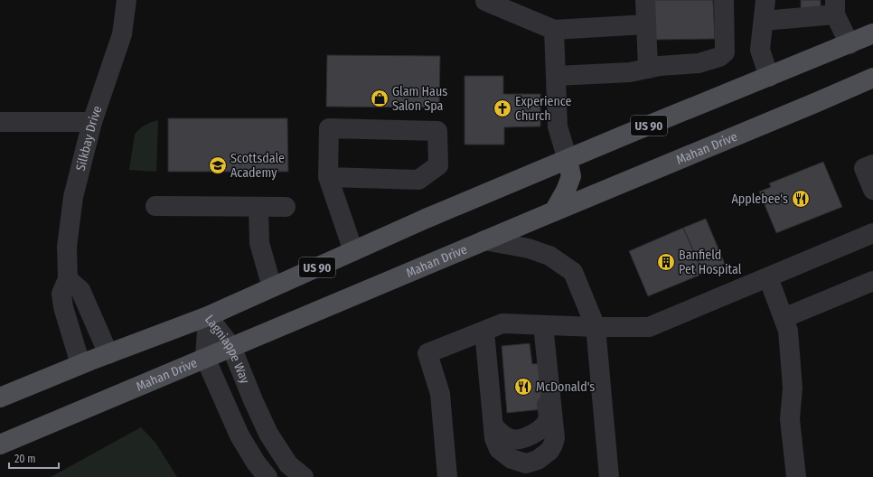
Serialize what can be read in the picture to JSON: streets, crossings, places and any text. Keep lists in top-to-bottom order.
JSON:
{
  "streets": {
    "main road": ["US 90", "Mahan Drive"],
    "street": ["Silkbay Drive", "Lagniappe Way"]
  },
  "crossings": [
    ["US 90", "Lagniappe Way"],
    ["Mahan Drive", "Lagniappe Way"]
  ],
  "places": {
    "shop": ["Glam Haus Salon Spa"],
    "church": ["Experience Church"],
    "school or university": ["Scottsdale Academy"],
    "restaurant": ["Applebee's", "McDonald's"],
    "building": ["Banfield Pet Hospital"]
  },
  "scale_bar": "20 m"
}
